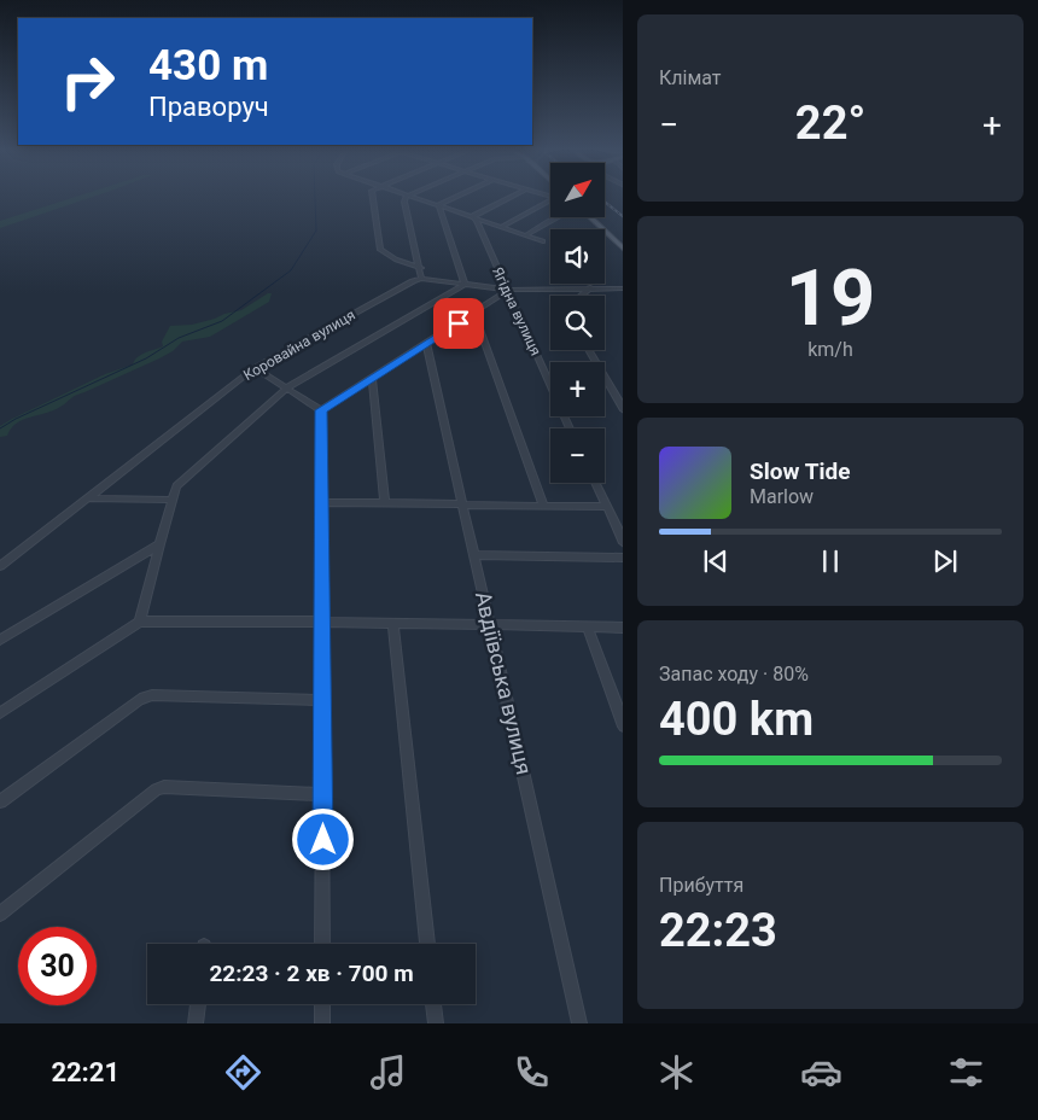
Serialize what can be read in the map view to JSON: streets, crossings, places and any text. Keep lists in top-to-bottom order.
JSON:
{
  "streets": {
    "street": ["Ягідна вулиця", "Коровайна вулиця", "Авдіївська вулиця"]
  },
  "north": "top right",
  "page": {
    "tile": [
      "Клімат",
      ["19", "km/h"],
      ["Запас ходу · 80%", "400 km"],
      ["Прибуття", "22:23"]
    ],
    "turn": ["430 m", "Праворуч"],
    "heat": ["−", "22°", "+"],
    "map_buttons": ["+", "−"],
    "song": ["Slow Tide", "Marlow"],
    "limit": "30",
    "trip": "22:23 · 2 хв · 700 m",
    "tabs": "22:21"
  }
}
